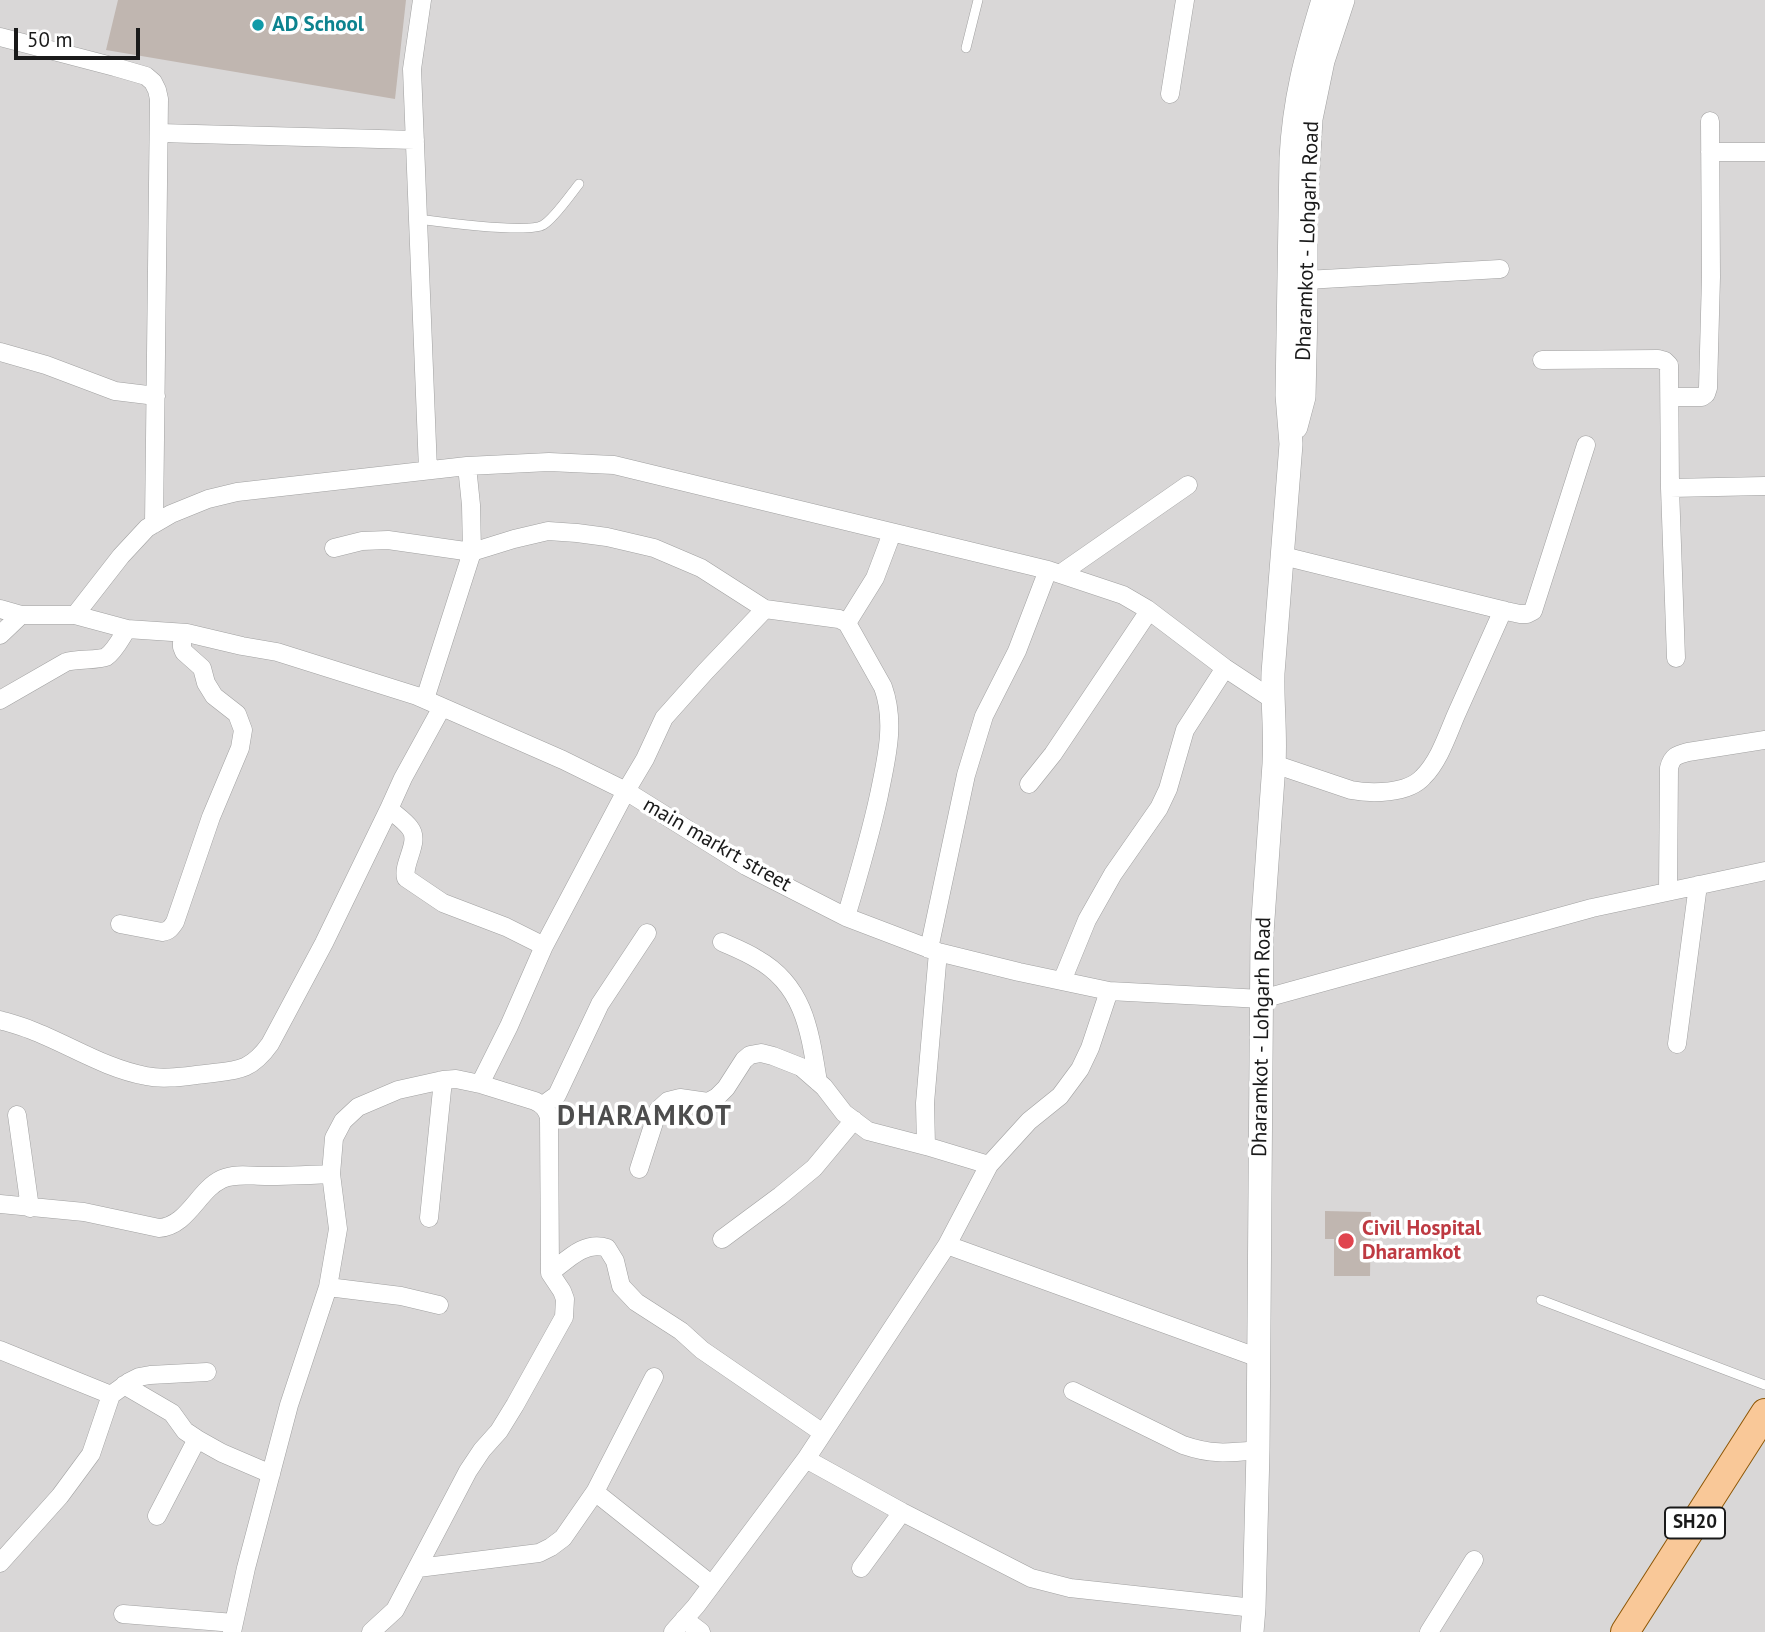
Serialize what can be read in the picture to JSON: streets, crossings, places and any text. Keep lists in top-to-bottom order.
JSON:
{
  "streets": {
    "main road": ["SH20"],
    "street": ["Dharamkot - Lohgarh Road", "main markrt street"]
  },
  "crossings": [
    ["Dharamkot - Lohgarh Road", "main markrt street"]
  ],
  "districts": ["DHARAMKOT"],
  "places": ["AD School", "Civil Hospital Dharamkot"],
  "scale_bar": "50 m"
}
